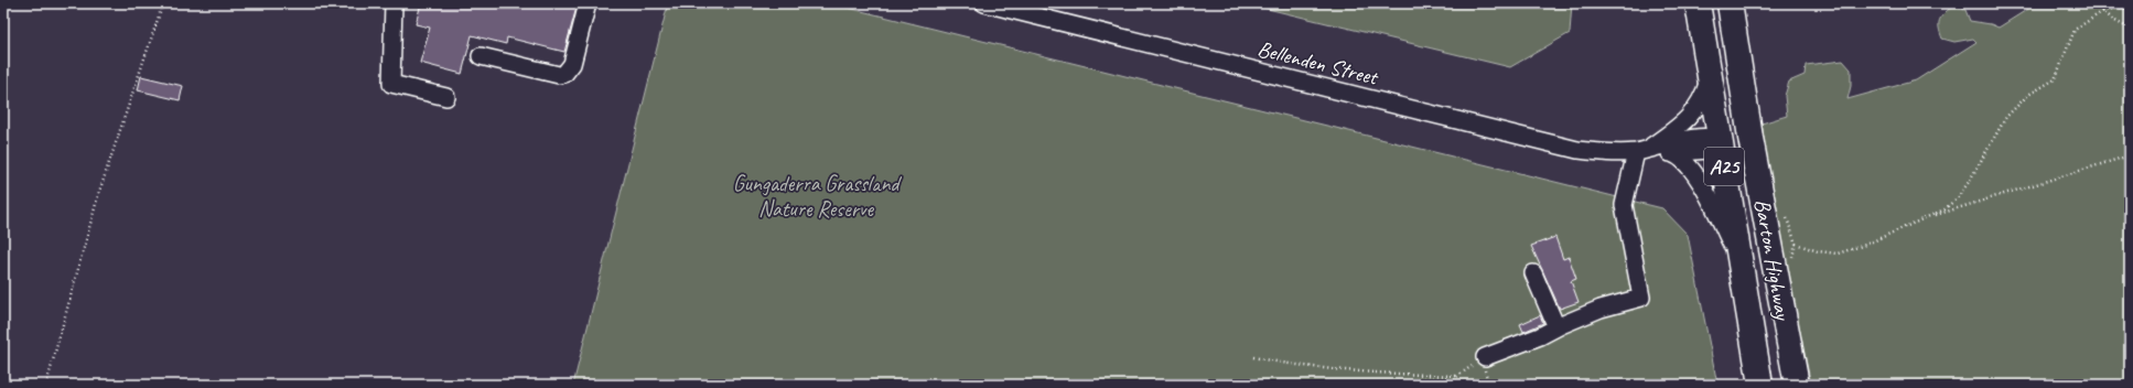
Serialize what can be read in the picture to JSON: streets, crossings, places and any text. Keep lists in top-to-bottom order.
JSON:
{
  "streets": {
    "highway": ["A25", "Barton Highway"],
    "street": ["Bellenden Street"]
  },
  "crossings": [
    ["Bellenden Street", "Barton Highway"]
  ],
  "parks": ["Gungaderra Grassland Nature Reserve"]
}
